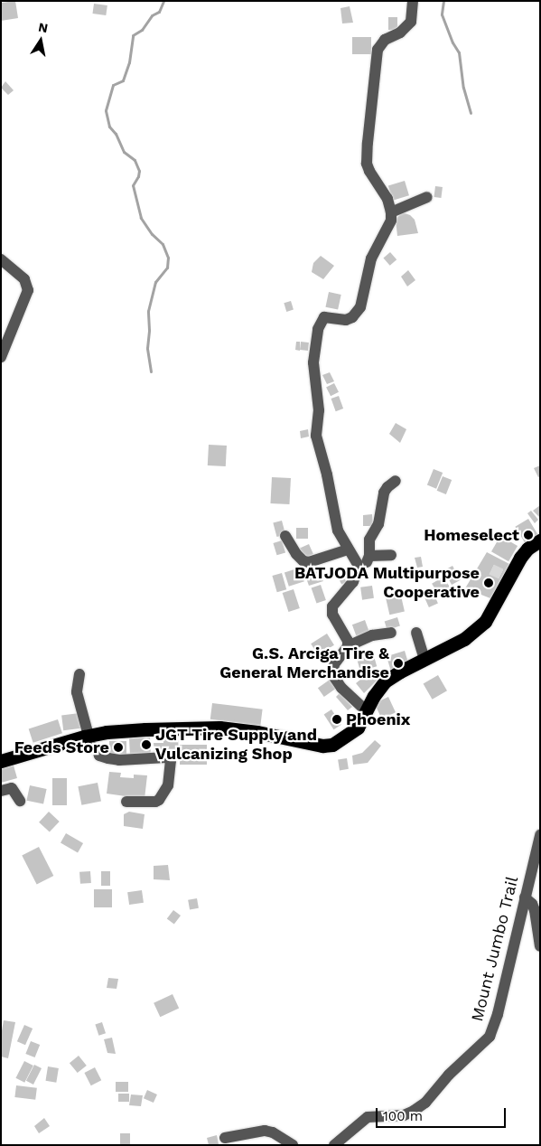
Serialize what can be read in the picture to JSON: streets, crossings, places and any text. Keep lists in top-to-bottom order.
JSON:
{
  "streets": {
    "street": ["Mount Jumbo Trail"]
  },
  "places": [
    "Homeselect",
    "BATJODA Multipurpose Cooperative",
    "G.S. Arciga Tire & General Merchandise",
    "Phoenix",
    "JGT Tire Supply and Vulcanizing Shop",
    "Feeds Store"
  ],
  "scale_bar": "100 m",
  "north": "top"
}
